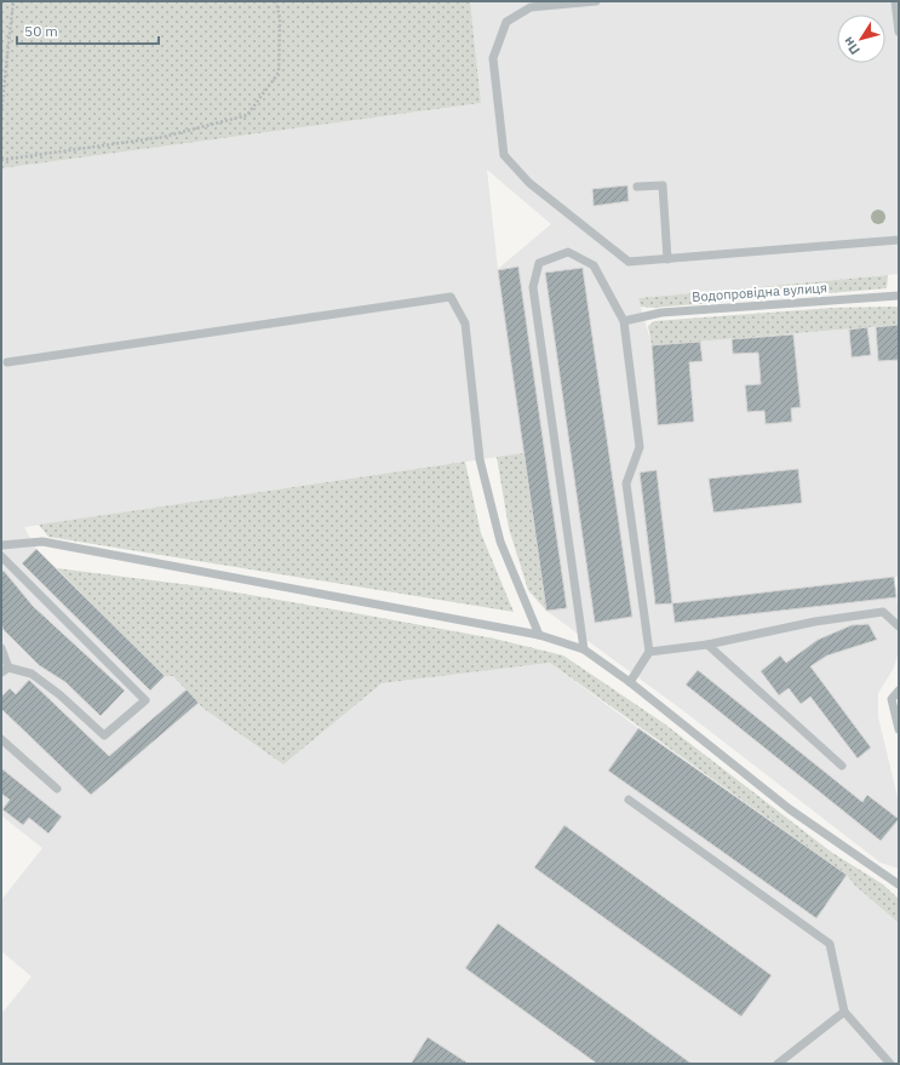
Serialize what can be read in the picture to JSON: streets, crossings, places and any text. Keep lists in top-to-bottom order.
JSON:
{
  "streets": {
    "street": ["Водопровідна вулиця"]
  },
  "scale_bar": "50 m",
  "north": "bottom left"
}
